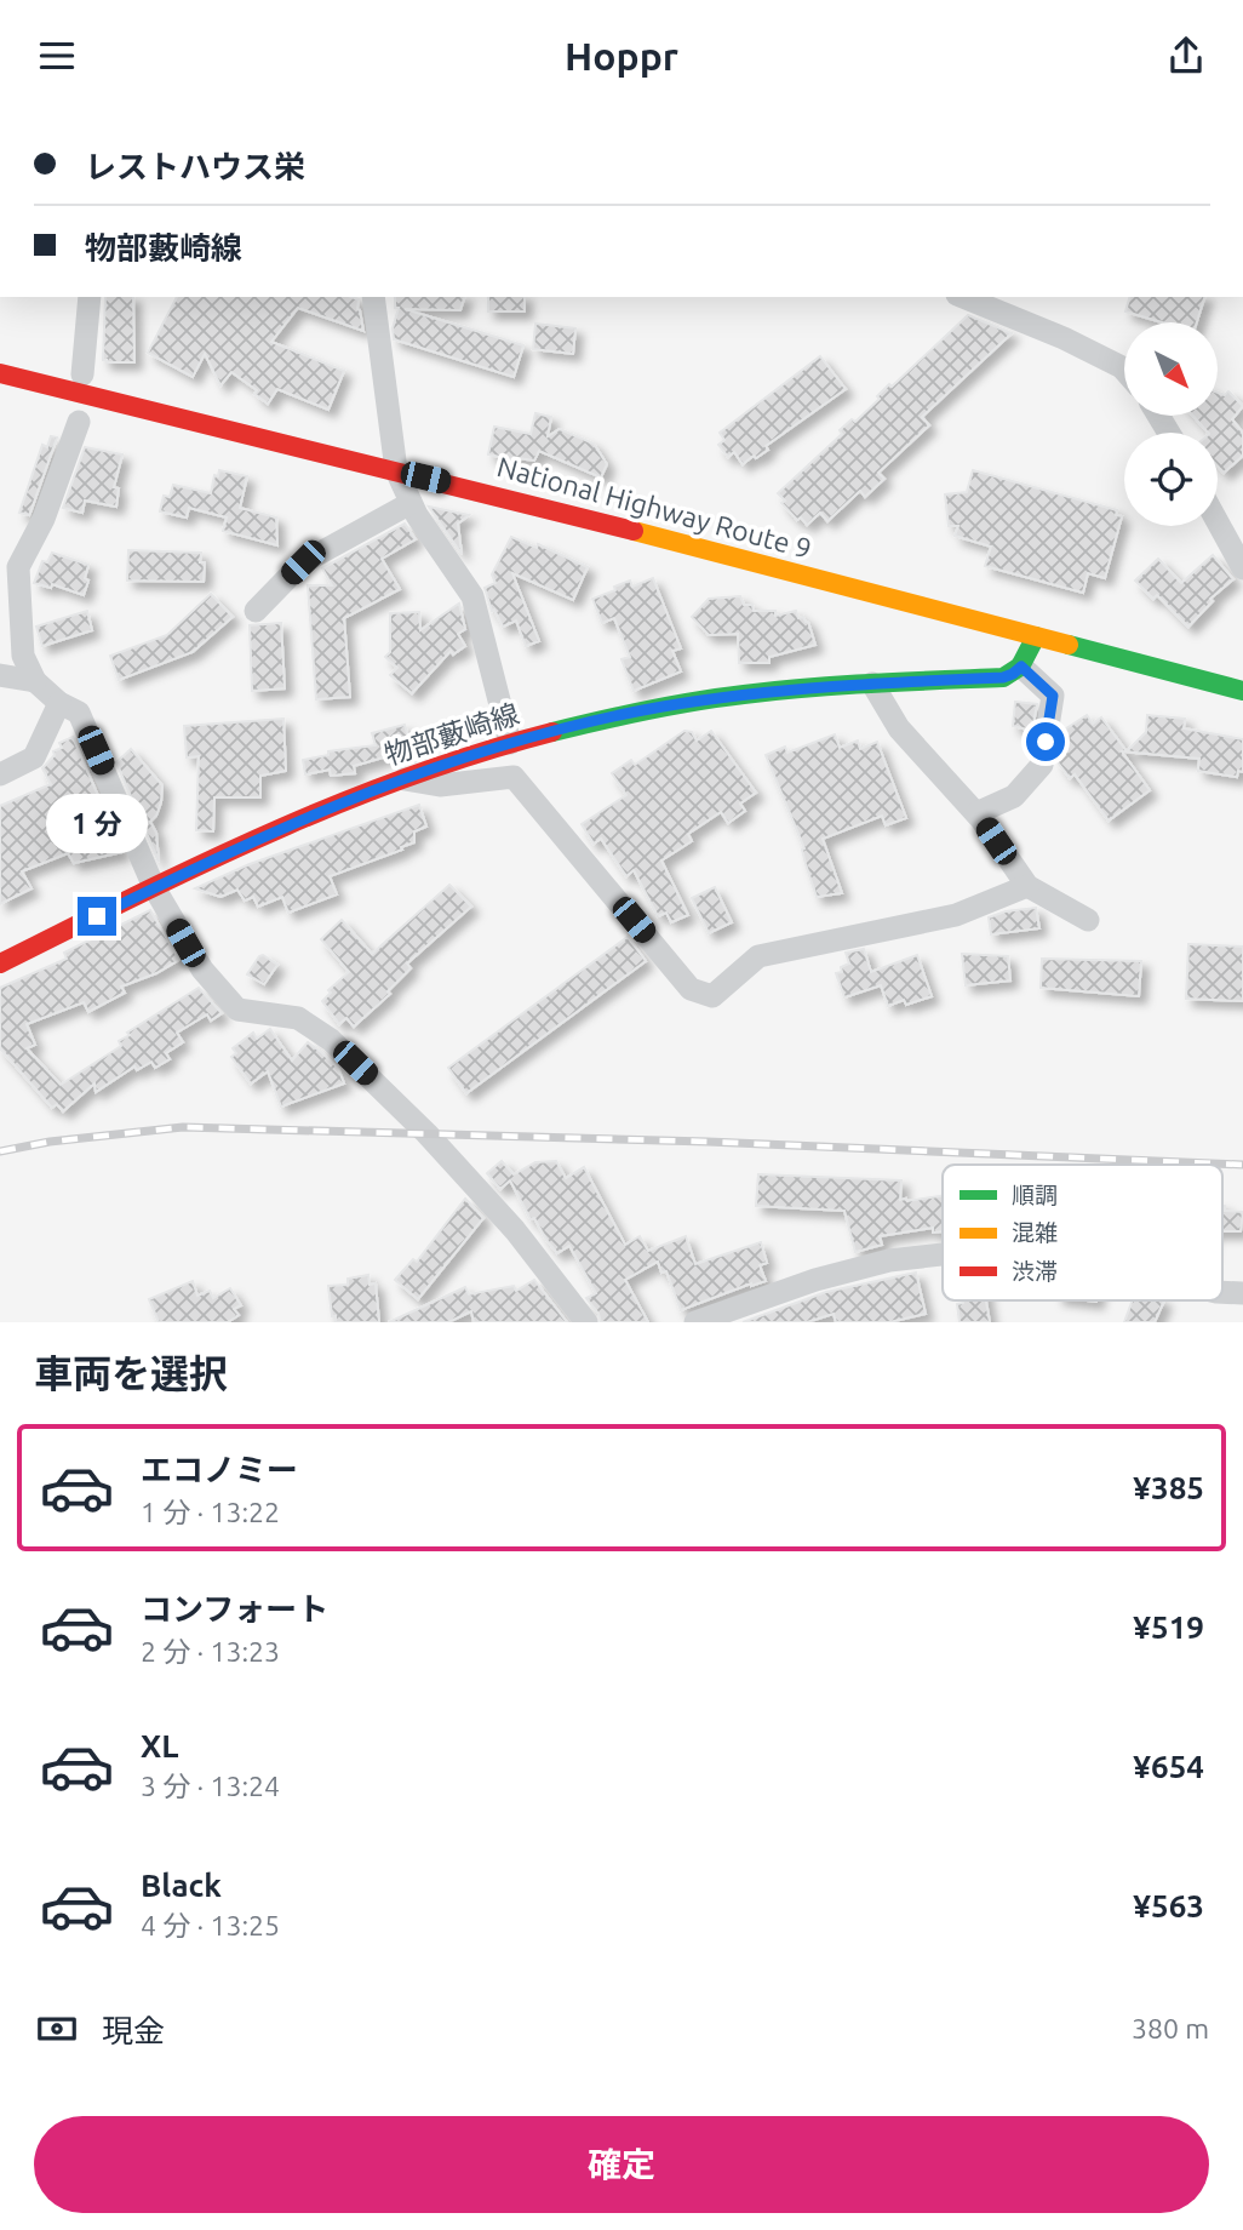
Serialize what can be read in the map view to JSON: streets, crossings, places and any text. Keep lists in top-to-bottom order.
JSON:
{
  "streets": {
    "main road": ["National Highway Route 9", "物部藪崎線"]
  },
  "legend": ["順調", "混雑", "渋滞"],
  "north": "bottom right",
  "page": {
    "header": "Hoppr",
    "banner": ["レストハウス栄", "物部藪崎線"],
    "bubble": "1 分",
    "heading": "車両を選択",
    "list": [
      {
        "name": "エコノミー",
        "note": "1 分 · 13:22",
        "value": "¥385"
      },
      {
        "name": "コンフォート",
        "note": "2 分 · 13:23",
        "value": "¥519"
      },
      {
        "name": "XL",
        "note": "3 分 · 13:24",
        "value": "¥654"
      },
      {
        "name": "Black",
        "note": "4 分 · 13:25",
        "value": "¥563"
      }
    ],
    "pay": ["現金", "380 m"],
    "buttons": "確定"
  }
}
